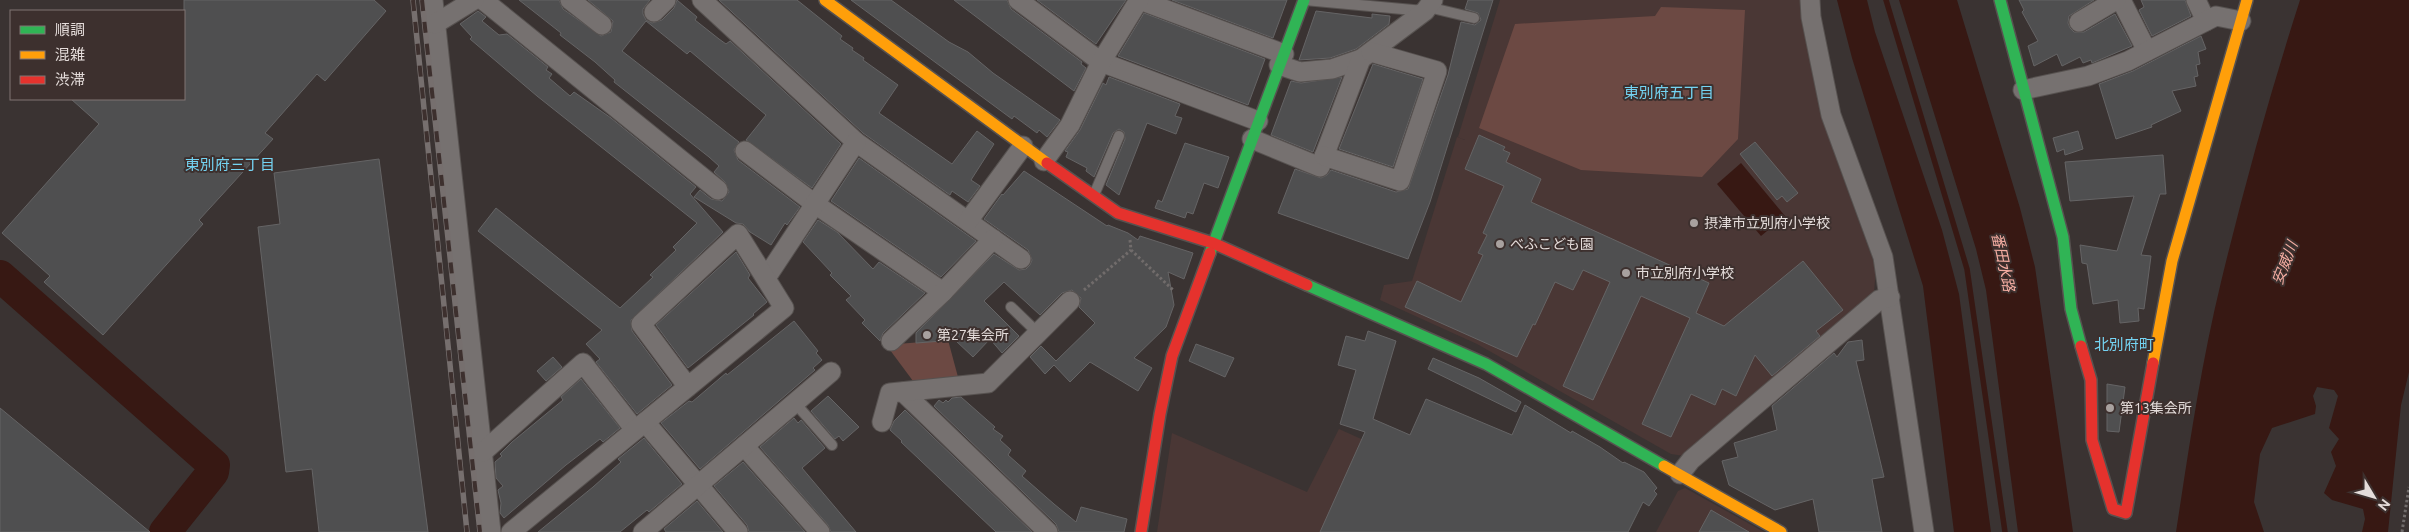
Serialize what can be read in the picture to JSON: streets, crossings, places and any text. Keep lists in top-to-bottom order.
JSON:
{
  "districts": ["東別府五丁目", "東別府三丁目", "北別府町"],
  "water": ["番田水路", "安威川"],
  "places": [
    "摂津市立別府小学校",
    "べふこども園",
    "市立別府小学校",
    "第27集会所",
    "第13集会所"
  ],
  "legend": ["順調", "混雑", "渋滞"],
  "north": "bottom right"
}
